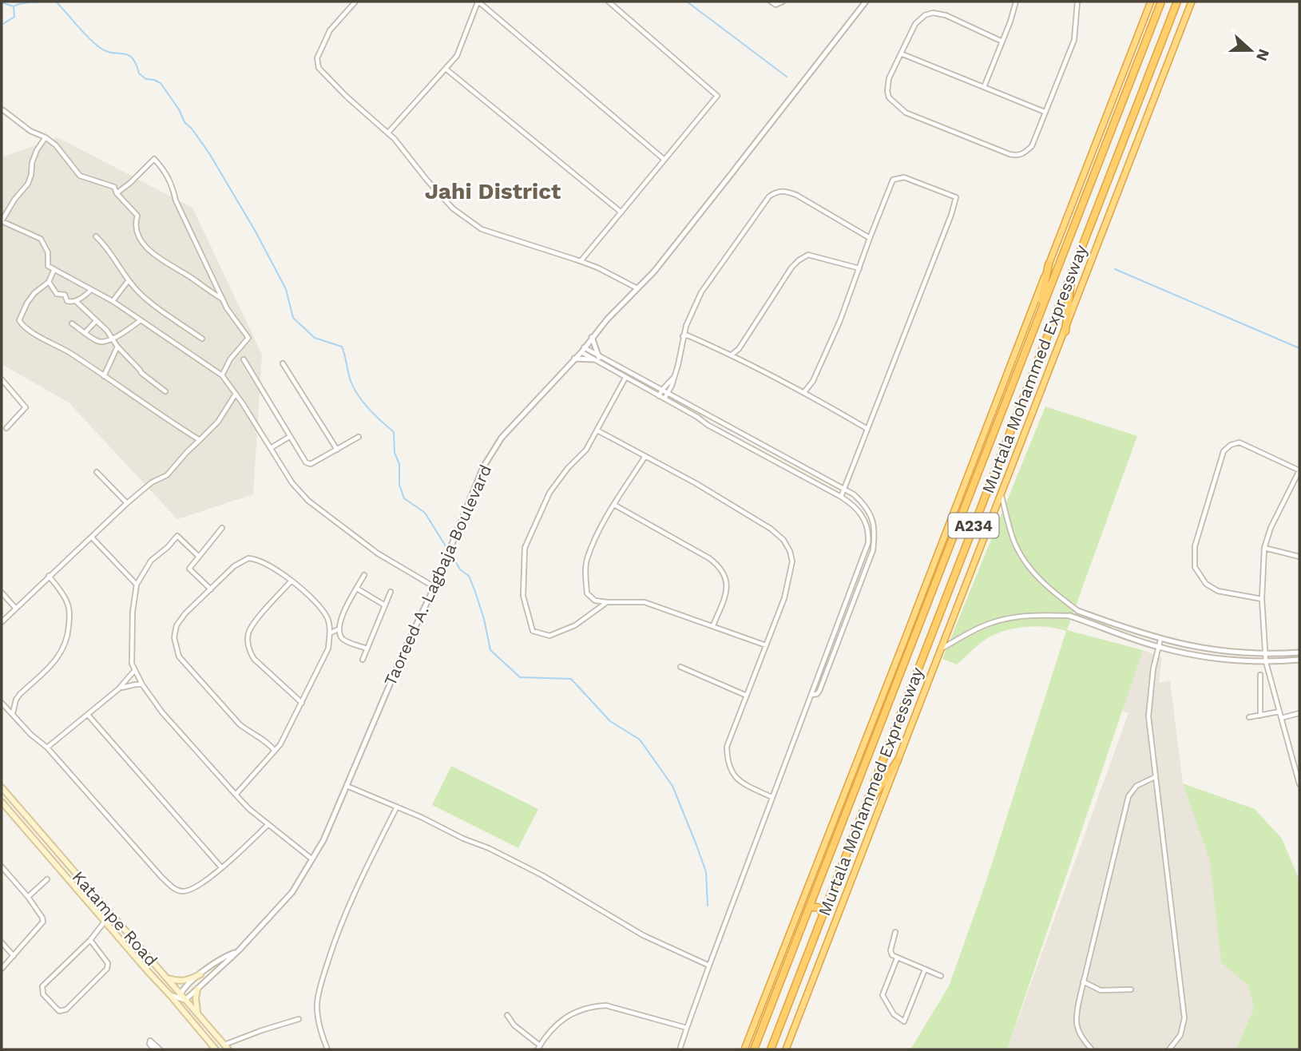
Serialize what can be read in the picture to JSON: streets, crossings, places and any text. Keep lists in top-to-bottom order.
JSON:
{
  "streets": {
    "highway": ["Murtala Mohammed Expressway", "A234"],
    "main road": ["Katampe Road"],
    "street": ["Taoreed A. Lagbaja Boulevard"]
  },
  "crossings": [
    ["Taoreed A. Lagbaja Boulevard", "Katampe Road"]
  ],
  "districts": ["Jahi District"],
  "north": "right"
}
